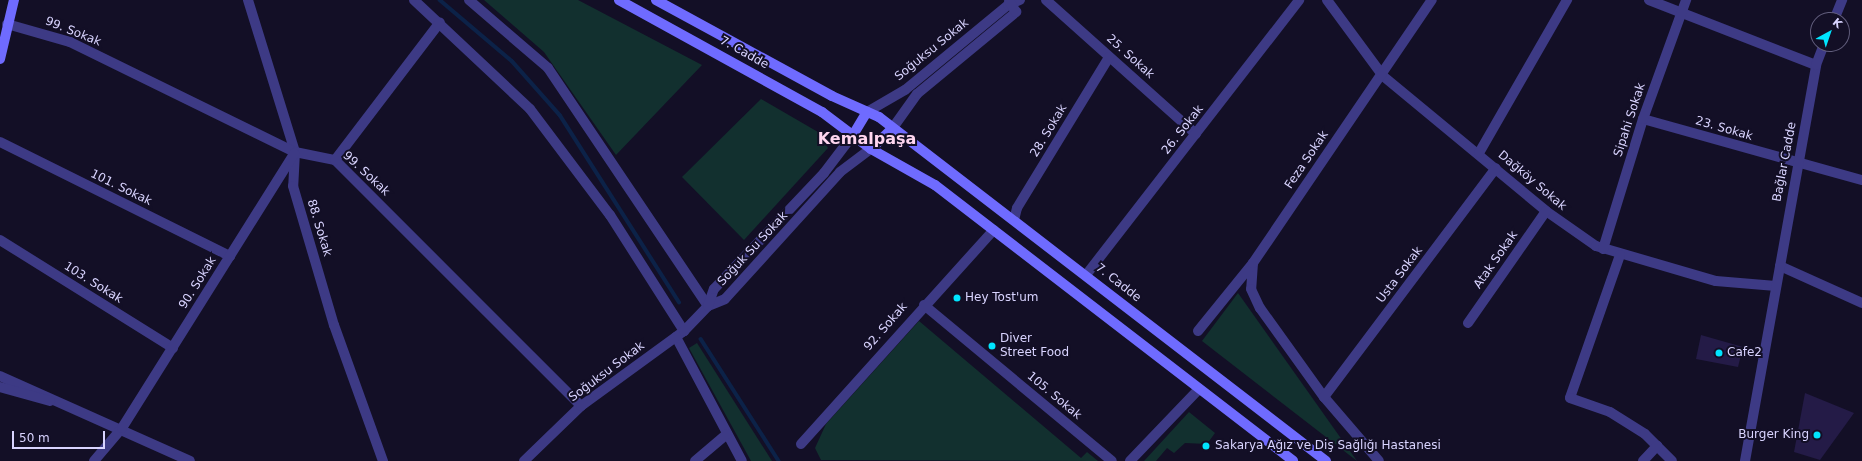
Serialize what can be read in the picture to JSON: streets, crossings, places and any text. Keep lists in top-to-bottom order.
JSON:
{
  "streets": {
    "main road": ["7. Cadde"],
    "street": [
      "99. Sokak",
      "Soğuksu Sokak",
      "25. Sokak",
      "Sipahi Sokak",
      "23. Sokak",
      "26. Sokak",
      "28. Sokak",
      "Feza Sokak",
      "Bağlar Cadde",
      "Dağköy Sokak",
      "101. Sokak",
      "88. Sokak",
      "Soğuk Su Sokak",
      "Atak Sokak",
      "Usta Sokak",
      "103. Sokak",
      "90. Sokak",
      "92. Sokak",
      "105. Sokak"
    ]
  },
  "crossings": [
    ["99. Sokak", "Soğuksu Sokak"],
    ["99. Sokak", "88. Sokak"],
    ["99. Sokak", "90. Sokak"],
    ["Soğuksu Sokak", "7. Cadde"],
    ["Soğuksu Sokak", "Soğuk Su Sokak"],
    ["7. Cadde", "26. Sokak"],
    ["7. Cadde", "28. Sokak"],
    ["7. Cadde", "Soğuk Su Sokak"],
    ["25. Sokak", "26. Sokak"],
    ["25. Sokak", "28. Sokak"],
    ["Sipahi Sokak", "23. Sokak"],
    ["Sipahi Sokak", "Dağköy Sokak"],
    ["23. Sokak", "Bağlar Cadde"],
    ["Feza Sokak", "Dağköy Sokak"],
    ["Bağlar Cadde", "Dağköy Sokak"],
    ["Dağköy Sokak", "Atak Sokak"],
    ["Dağköy Sokak", "Usta Sokak"],
    ["101. Sokak", "90. Sokak"],
    ["88. Sokak", "90. Sokak"],
    ["103. Sokak", "90. Sokak"],
    ["92. Sokak", "105. Sokak"]
  ],
  "districts": ["Kemalpaşa"],
  "places": [
    "Hey Tost'um",
    "Diver Street Food",
    "Cafe2",
    "Burger King",
    "Sakarya Ağız ve Diş Sağlığı Hastanesi"
  ],
  "scale_bar": "50 m",
  "north": "top right"
}
